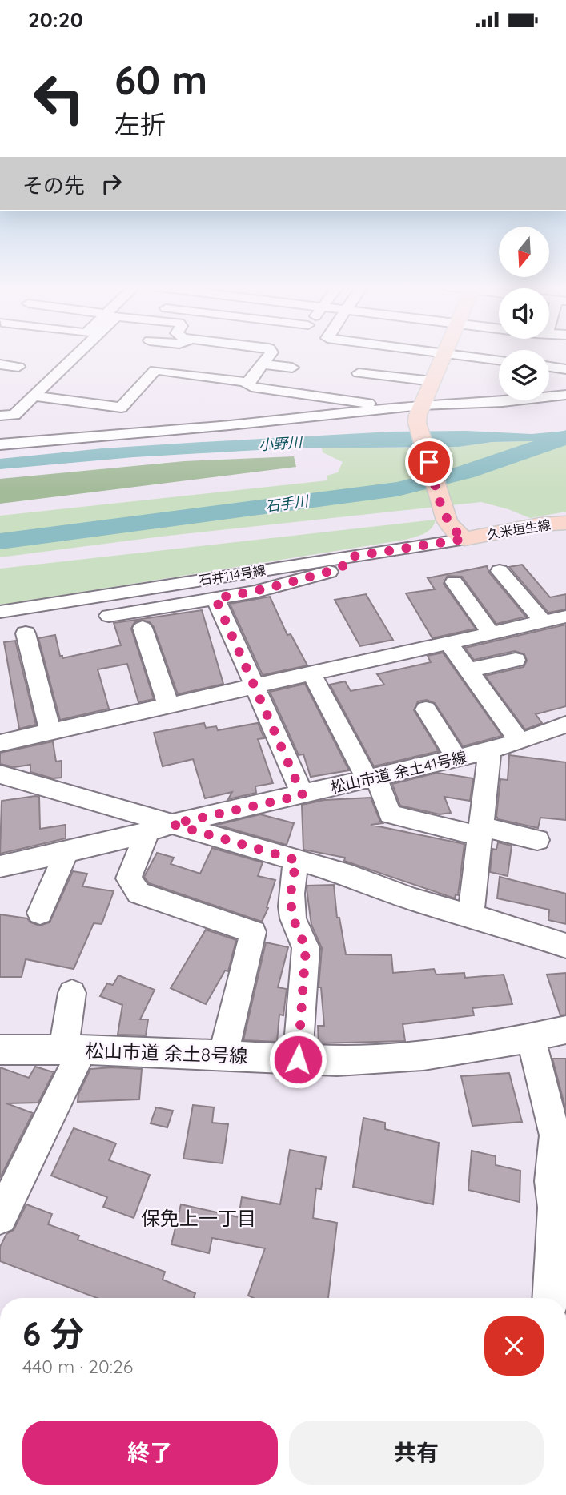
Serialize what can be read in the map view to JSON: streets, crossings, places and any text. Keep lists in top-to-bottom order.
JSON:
{
  "streets": {
    "main road": ["久米垣生線"],
    "street": ["石井114号線", "松山市道 余土41号線", "松山市道 余土8号線"]
  },
  "crossings": [
    ["久米垣生線", "石井114号線"]
  ],
  "districts": ["保免上一丁目"],
  "water": ["小野川", "石手川"],
  "north": "bottom",
  "page": {
    "status": "20:20",
    "turn": ["60 m", "左折"],
    "then": "その先",
    "heading": ["6 分", "440 m · 20:26"],
    "buttons": ["終了", "共有"]
  }
}
